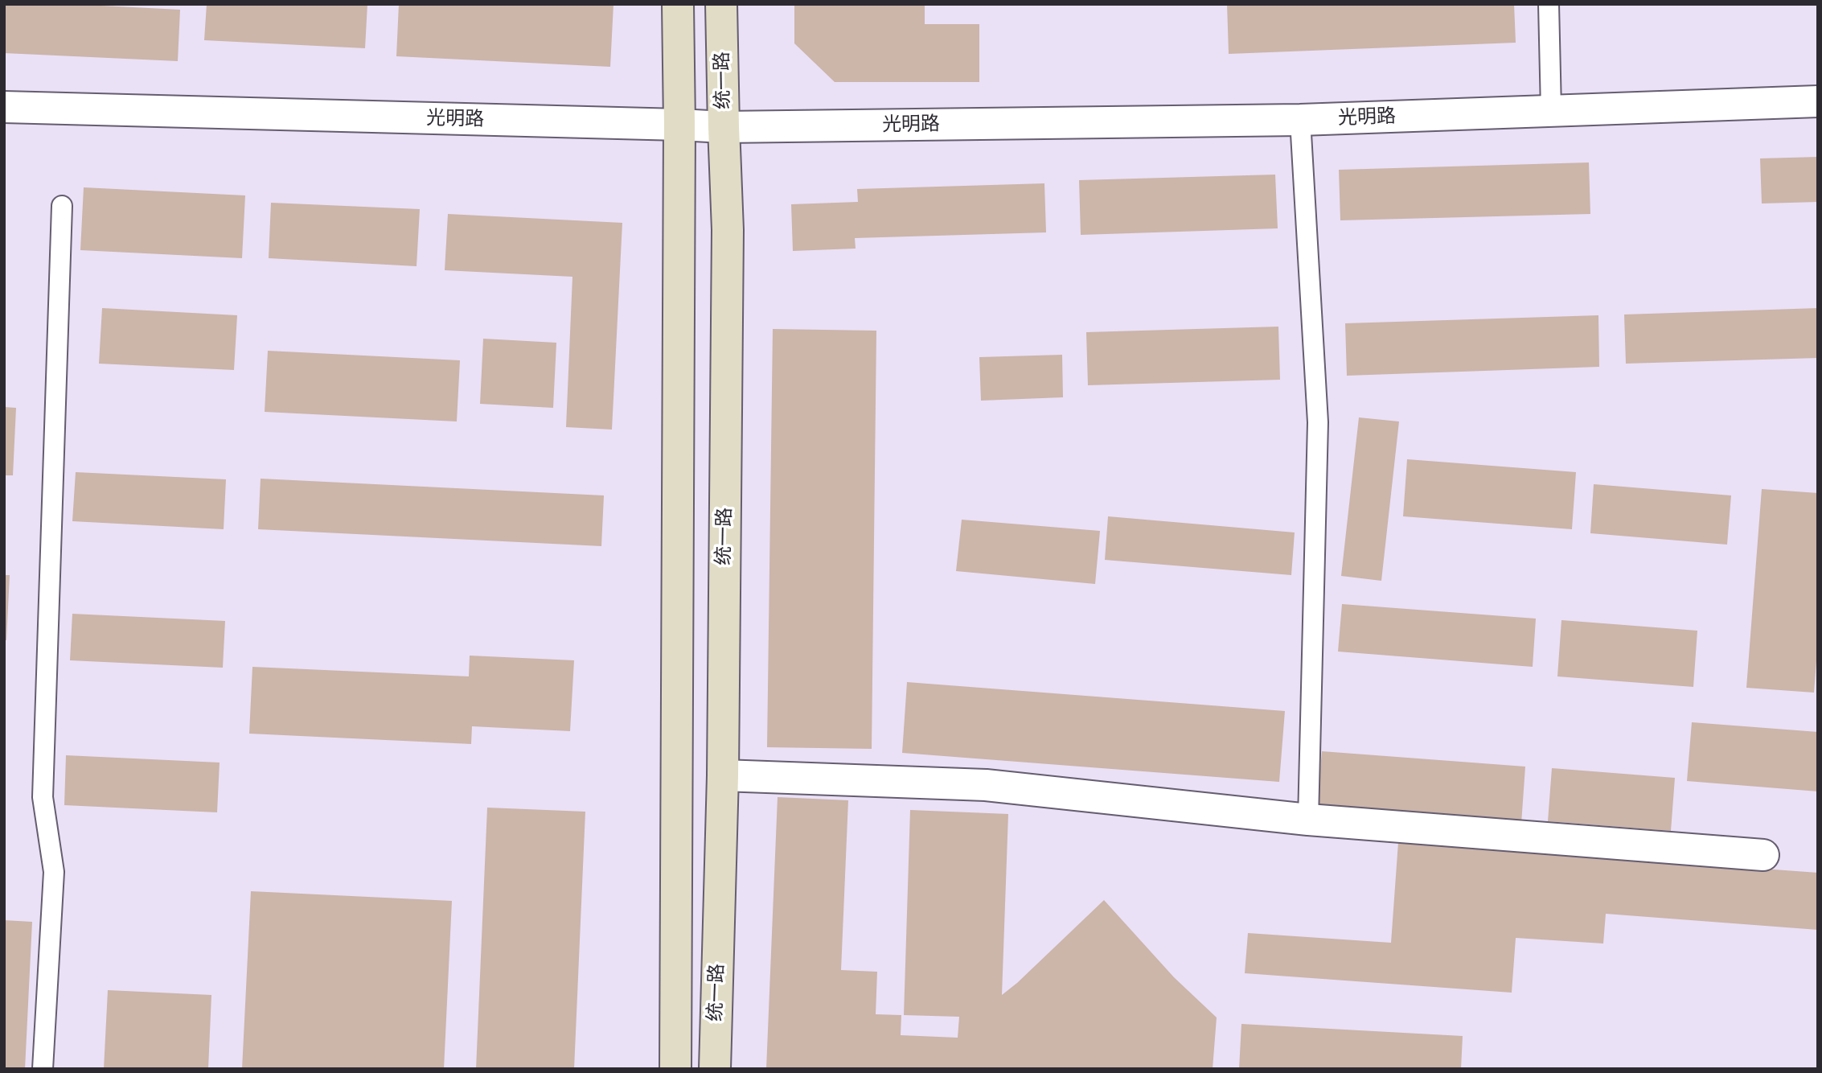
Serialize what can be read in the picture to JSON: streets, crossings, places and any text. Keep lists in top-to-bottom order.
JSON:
{
  "streets": {
    "main road": ["统一路"],
    "street": ["光明路"]
  },
  "crossings": [
    ["统一路", "光明路"]
  ]
}
